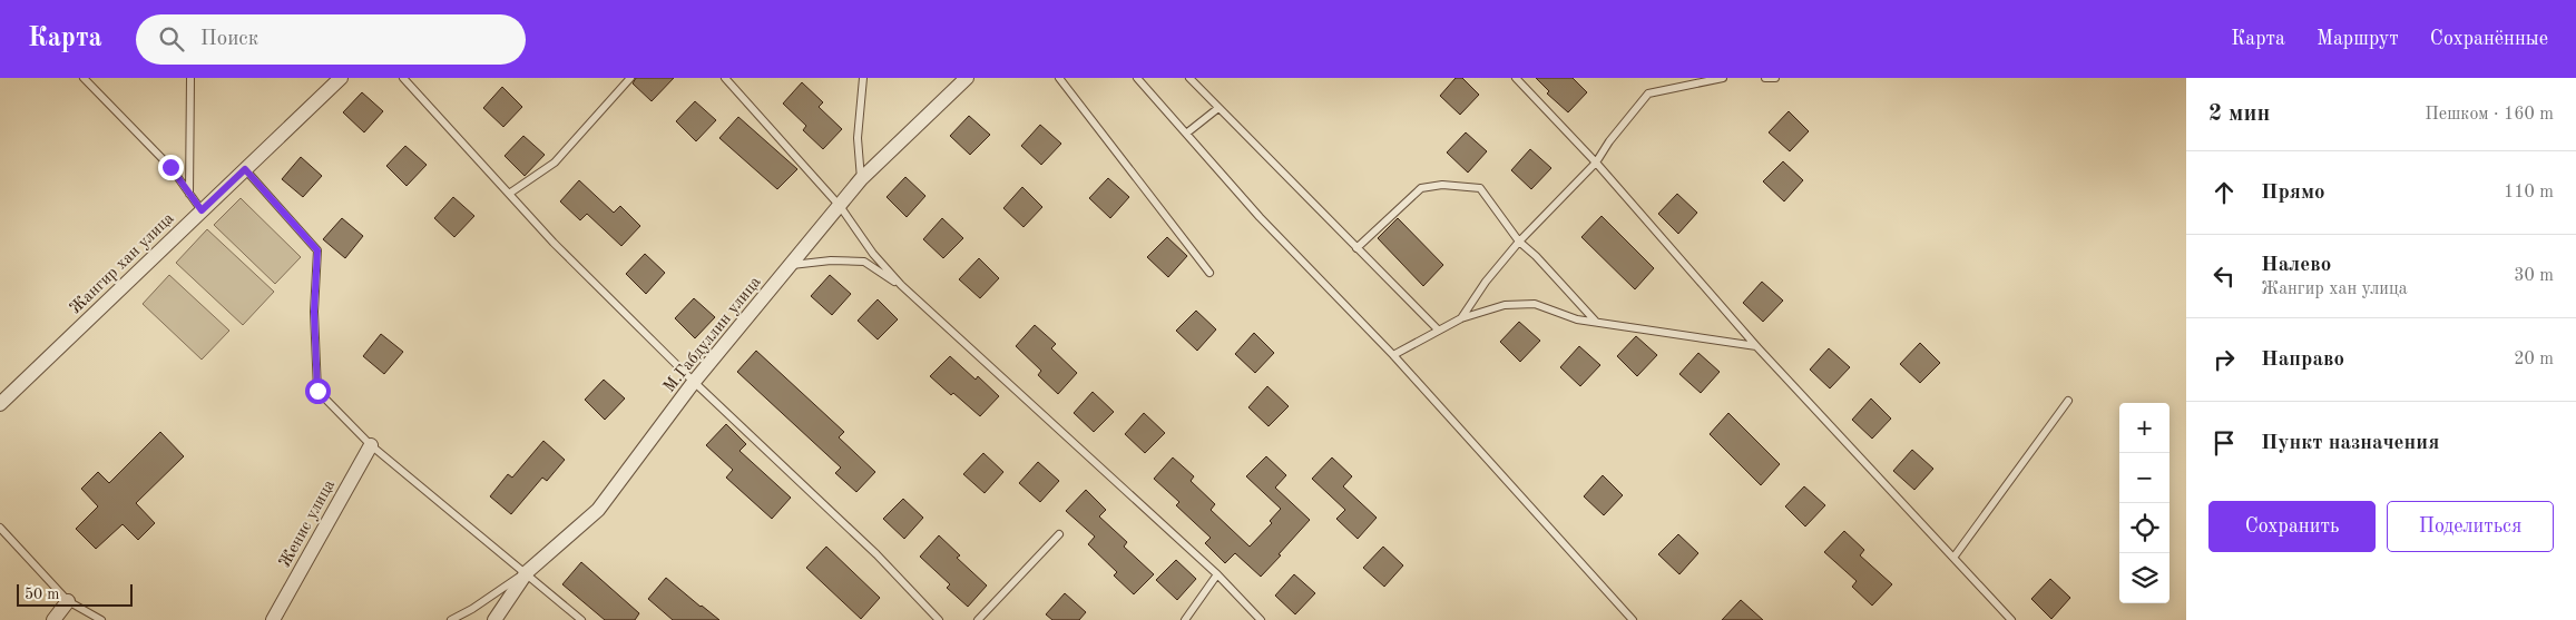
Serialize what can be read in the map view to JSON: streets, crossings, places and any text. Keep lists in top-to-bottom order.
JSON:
{
  "streets": {
    "street": ["Жангир хан улица", "М.Габдуллин улица", "Женис улица"]
  },
  "scale_bar": "50 m",
  "page": {
    "header": "Карта",
    "search": "Поиск",
    "nav": ["Карта", "Маршрут", "Сохранённые"],
    "heading": ["2 мин", "Пешком · 160 m"],
    "list": [
      ["Прямо", "110 m"],
      ["Налево", "Жангир хан улица", "30 m"],
      ["Направо", "20 m"],
      "Пункт назначения"
    ],
    "map_buttons": ["+", "−"],
    "buttons": ["Сохранить", "Поделиться"],
    "scale": "50 m"
  }
}
